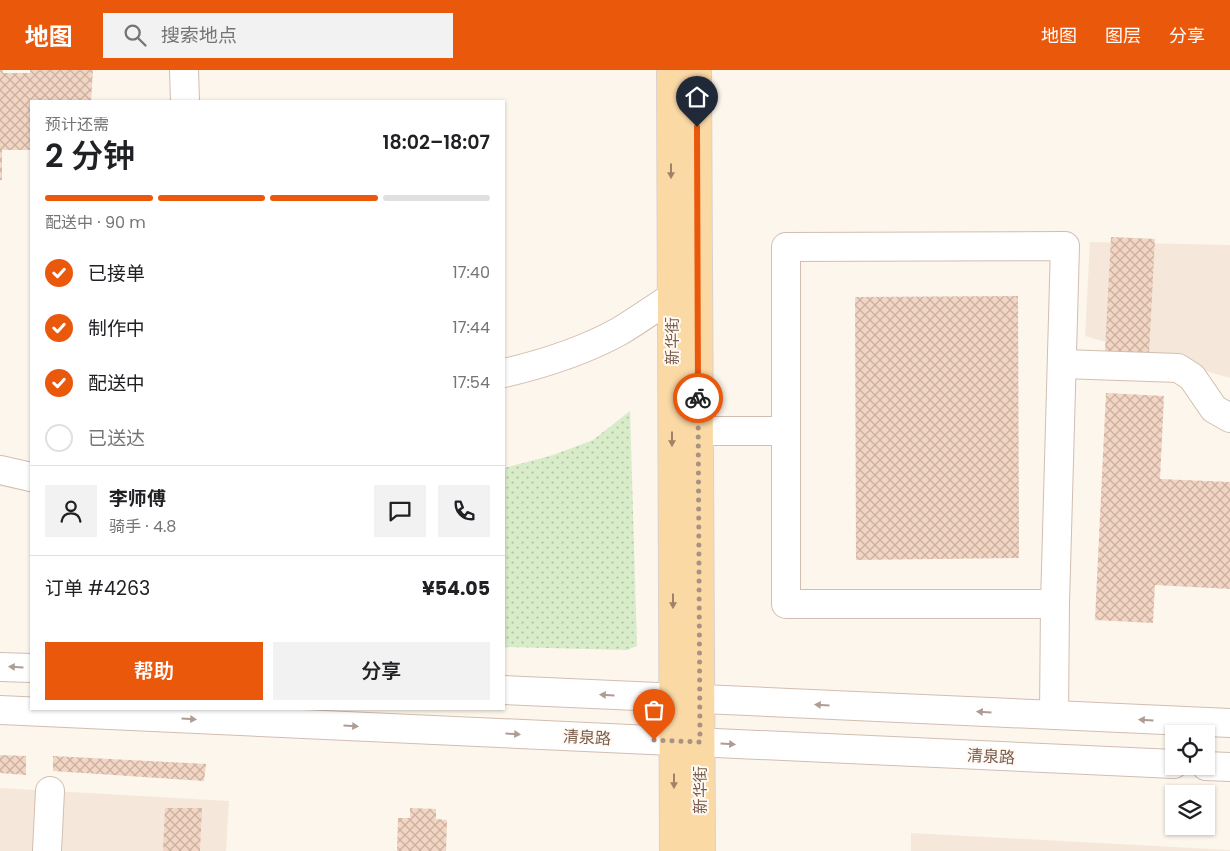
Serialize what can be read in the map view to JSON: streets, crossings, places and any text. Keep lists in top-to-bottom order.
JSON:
{
  "streets": {
    "main road": ["新华街"],
    "street": ["清泉路"]
  },
  "crossings": [
    ["新华街", "清泉路"]
  ],
  "page": {
    "header": "地图",
    "search": "搜索地点",
    "nav": ["地图", "图层", "分享"],
    "heading": ["2 分钟", "预计还需", "18:02–18:07"],
    "panel": [
      "李师傅",
      "骑手 · 4.8",
      "订单 #4263",
      "¥54.05"
    ],
    "bar": "配送中 · 90 m",
    "list": [
      ["已接单", "17:40"],
      ["制作中", "17:44"],
      ["配送中", "17:54"],
      "已送达"
    ],
    "buttons": ["帮助", "分享"]
  }
}
